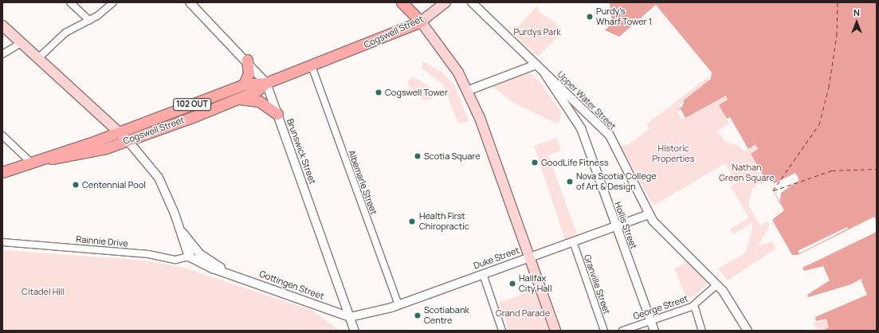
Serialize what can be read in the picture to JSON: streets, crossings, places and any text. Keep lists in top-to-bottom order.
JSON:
{
  "streets": {
    "main road": ["Cogswell Street", "102 OUT"],
    "street": [
      "Upper Water Street",
      "Brunswick Street",
      "Albemarle Street",
      "Hollis Street",
      "Rainnie Drive",
      "Duke Street",
      "Granville Street",
      "Gottingen Street",
      "George Street"
    ]
  },
  "crossings": [
    ["Cogswell Street", "Brunswick Street"],
    ["Cogswell Street", "Albemarle Street"],
    ["Cogswell Street", "Gottingen Street"],
    ["Upper Water Street", "Hollis Street"],
    ["Upper Water Street", "Duke Street"],
    ["Upper Water Street", "George Street"],
    ["Brunswick Street", "Duke Street"],
    ["Brunswick Street", "Gottingen Street"],
    ["Albemarle Street", "Duke Street"],
    ["Hollis Street", "Duke Street"],
    ["Hollis Street", "George Street"],
    ["Rainnie Drive", "Gottingen Street"],
    ["Duke Street", "Granville Street"],
    ["Duke Street", "Gottingen Street"]
  ],
  "parks": [
    "Purdys Park",
    "Historic Properties",
    "Nathan Green Square",
    "Citadel Hill",
    "Grand Parade"
  ],
  "places": [
    "Purdy's Wharf Tower 1",
    "Cogswell Tower",
    "Scotia Square",
    "GoodLife Fitness",
    "Nova Scotia College of Art & Design",
    "Centennial Pool",
    "Health First Chiropractic",
    "Halifax City Hall",
    "Scotiabank Centre"
  ],
  "north": "top"
}
